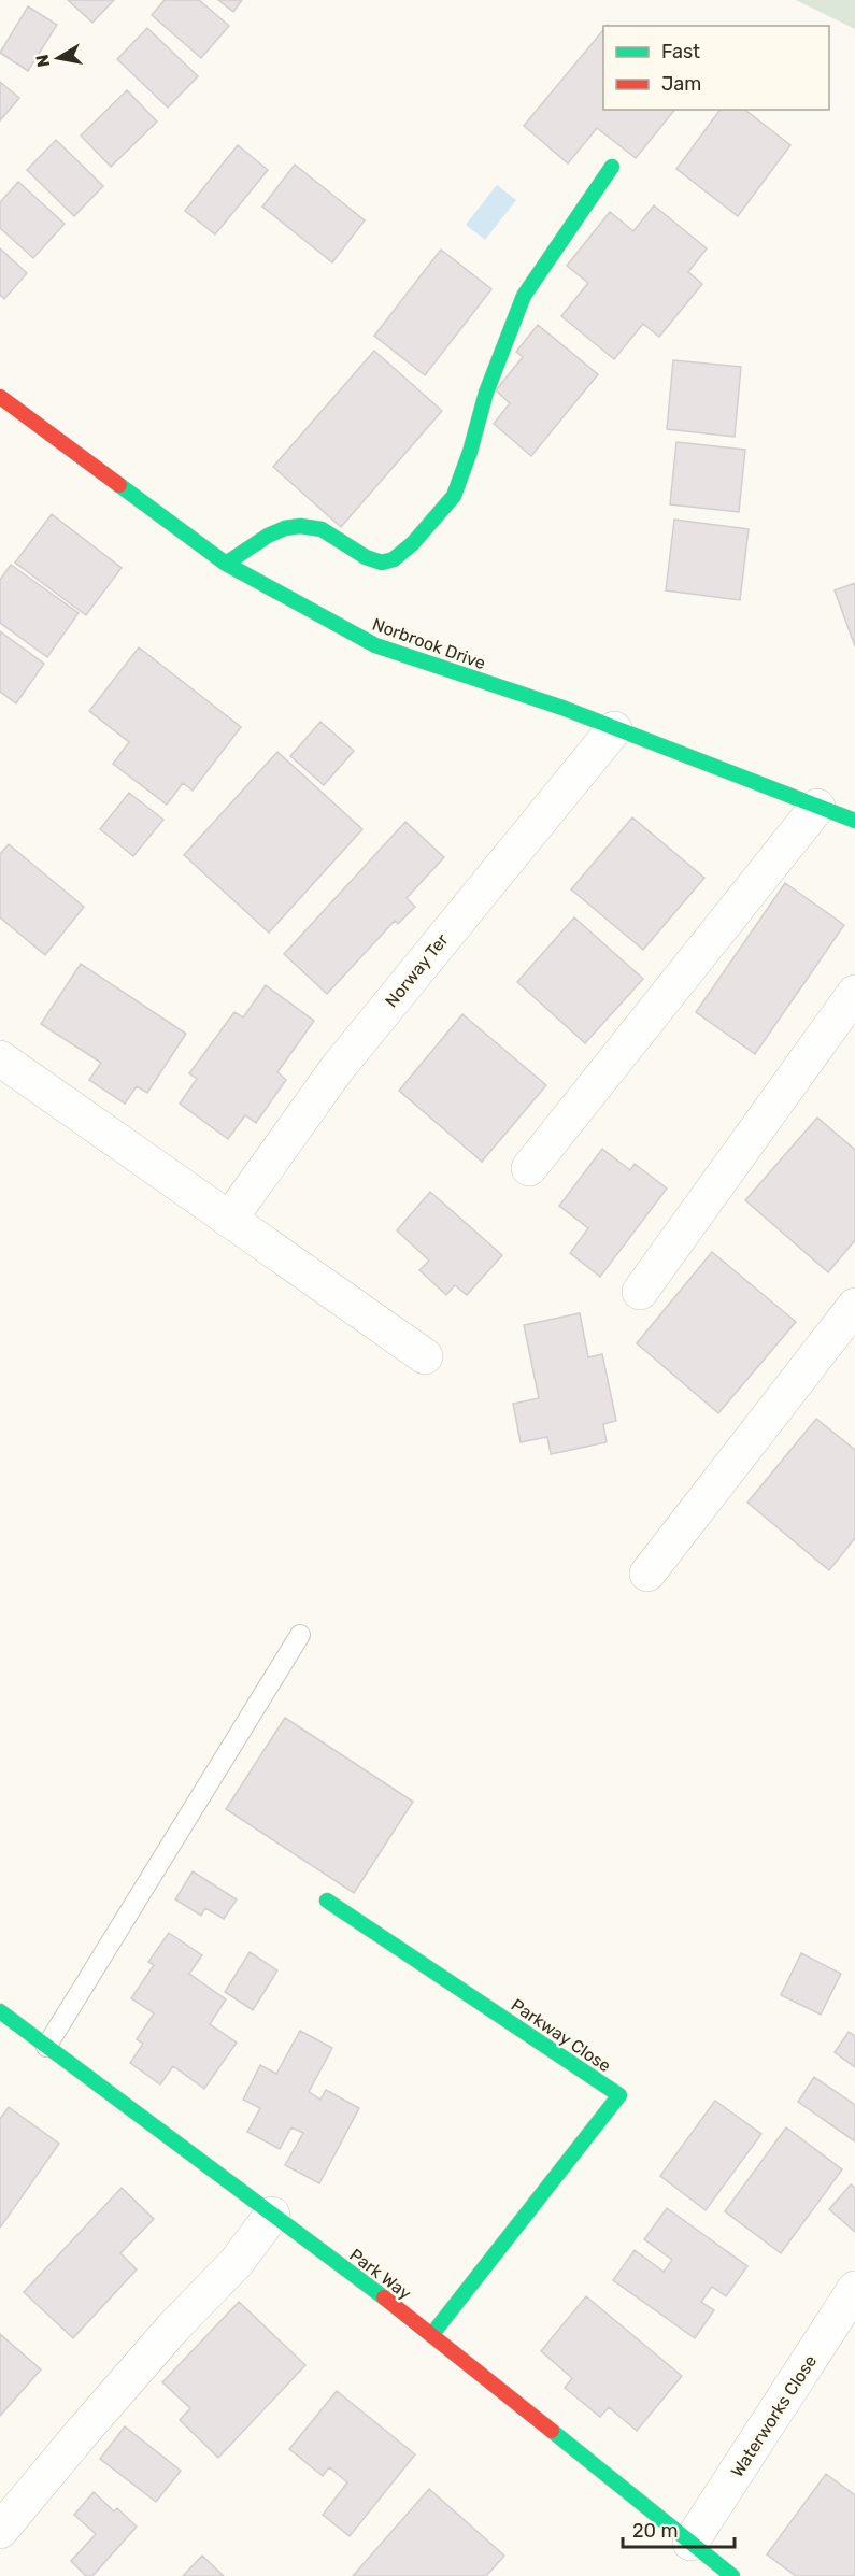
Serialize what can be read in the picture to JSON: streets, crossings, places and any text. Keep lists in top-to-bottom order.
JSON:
{
  "streets": {
    "street": [
      "Norbrook Drive",
      "Norway Ter",
      "Parkway Close",
      "Park Way",
      "Waterworks Close"
    ]
  },
  "crossings": [
    ["Norbrook Drive", "Norway Ter"],
    ["Parkway Close", "Park Way"],
    ["Park Way", "Waterworks Close"]
  ],
  "legend": ["Fast", "Jam"],
  "scale_bar": "20 m",
  "north": "left"
}
